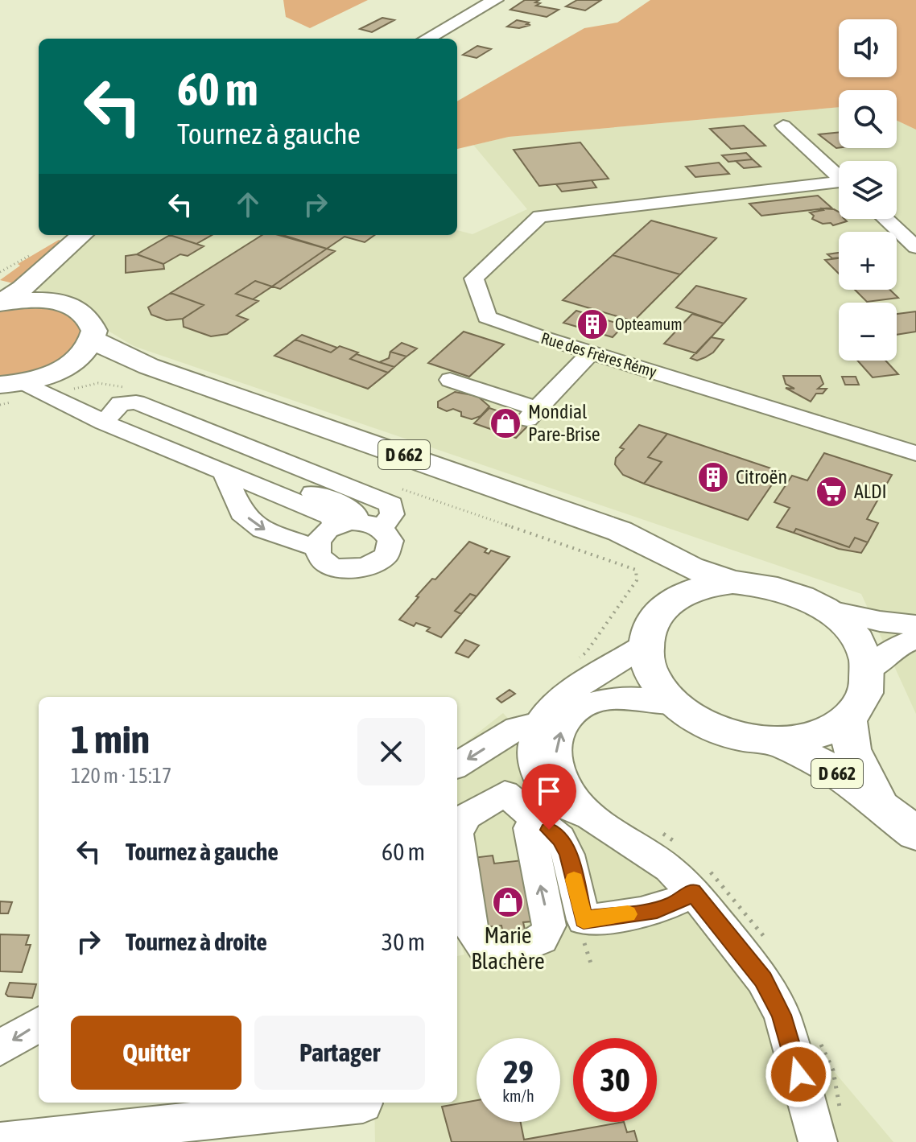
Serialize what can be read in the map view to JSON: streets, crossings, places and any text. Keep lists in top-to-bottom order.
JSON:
{
  "streets": {
    "main road": ["D 662"],
    "street": ["Rue des Frères Rémy"]
  },
  "places": {
    "building": ["Opteamum", "Citroën"],
    "shop": ["Mondial Pare-Brise", "Marie Blachère"],
    "supermarket": ["ALDI"]
  },
  "page": {
    "map_buttons": ["+", "−"],
    "turn": ["60 m", "Tournez à gauche"],
    "heading": ["1 min", "120 m · 15:17"],
    "list": [
      {
        "name": "Tournez à gauche",
        "value": "60 m"
      },
      {
        "name": "Tournez à droite",
        "value": "30 m"
      }
    ],
    "buttons": ["Quitter", "Partager"],
    "speed": "29 km/h",
    "limit": "30"
  }
}
